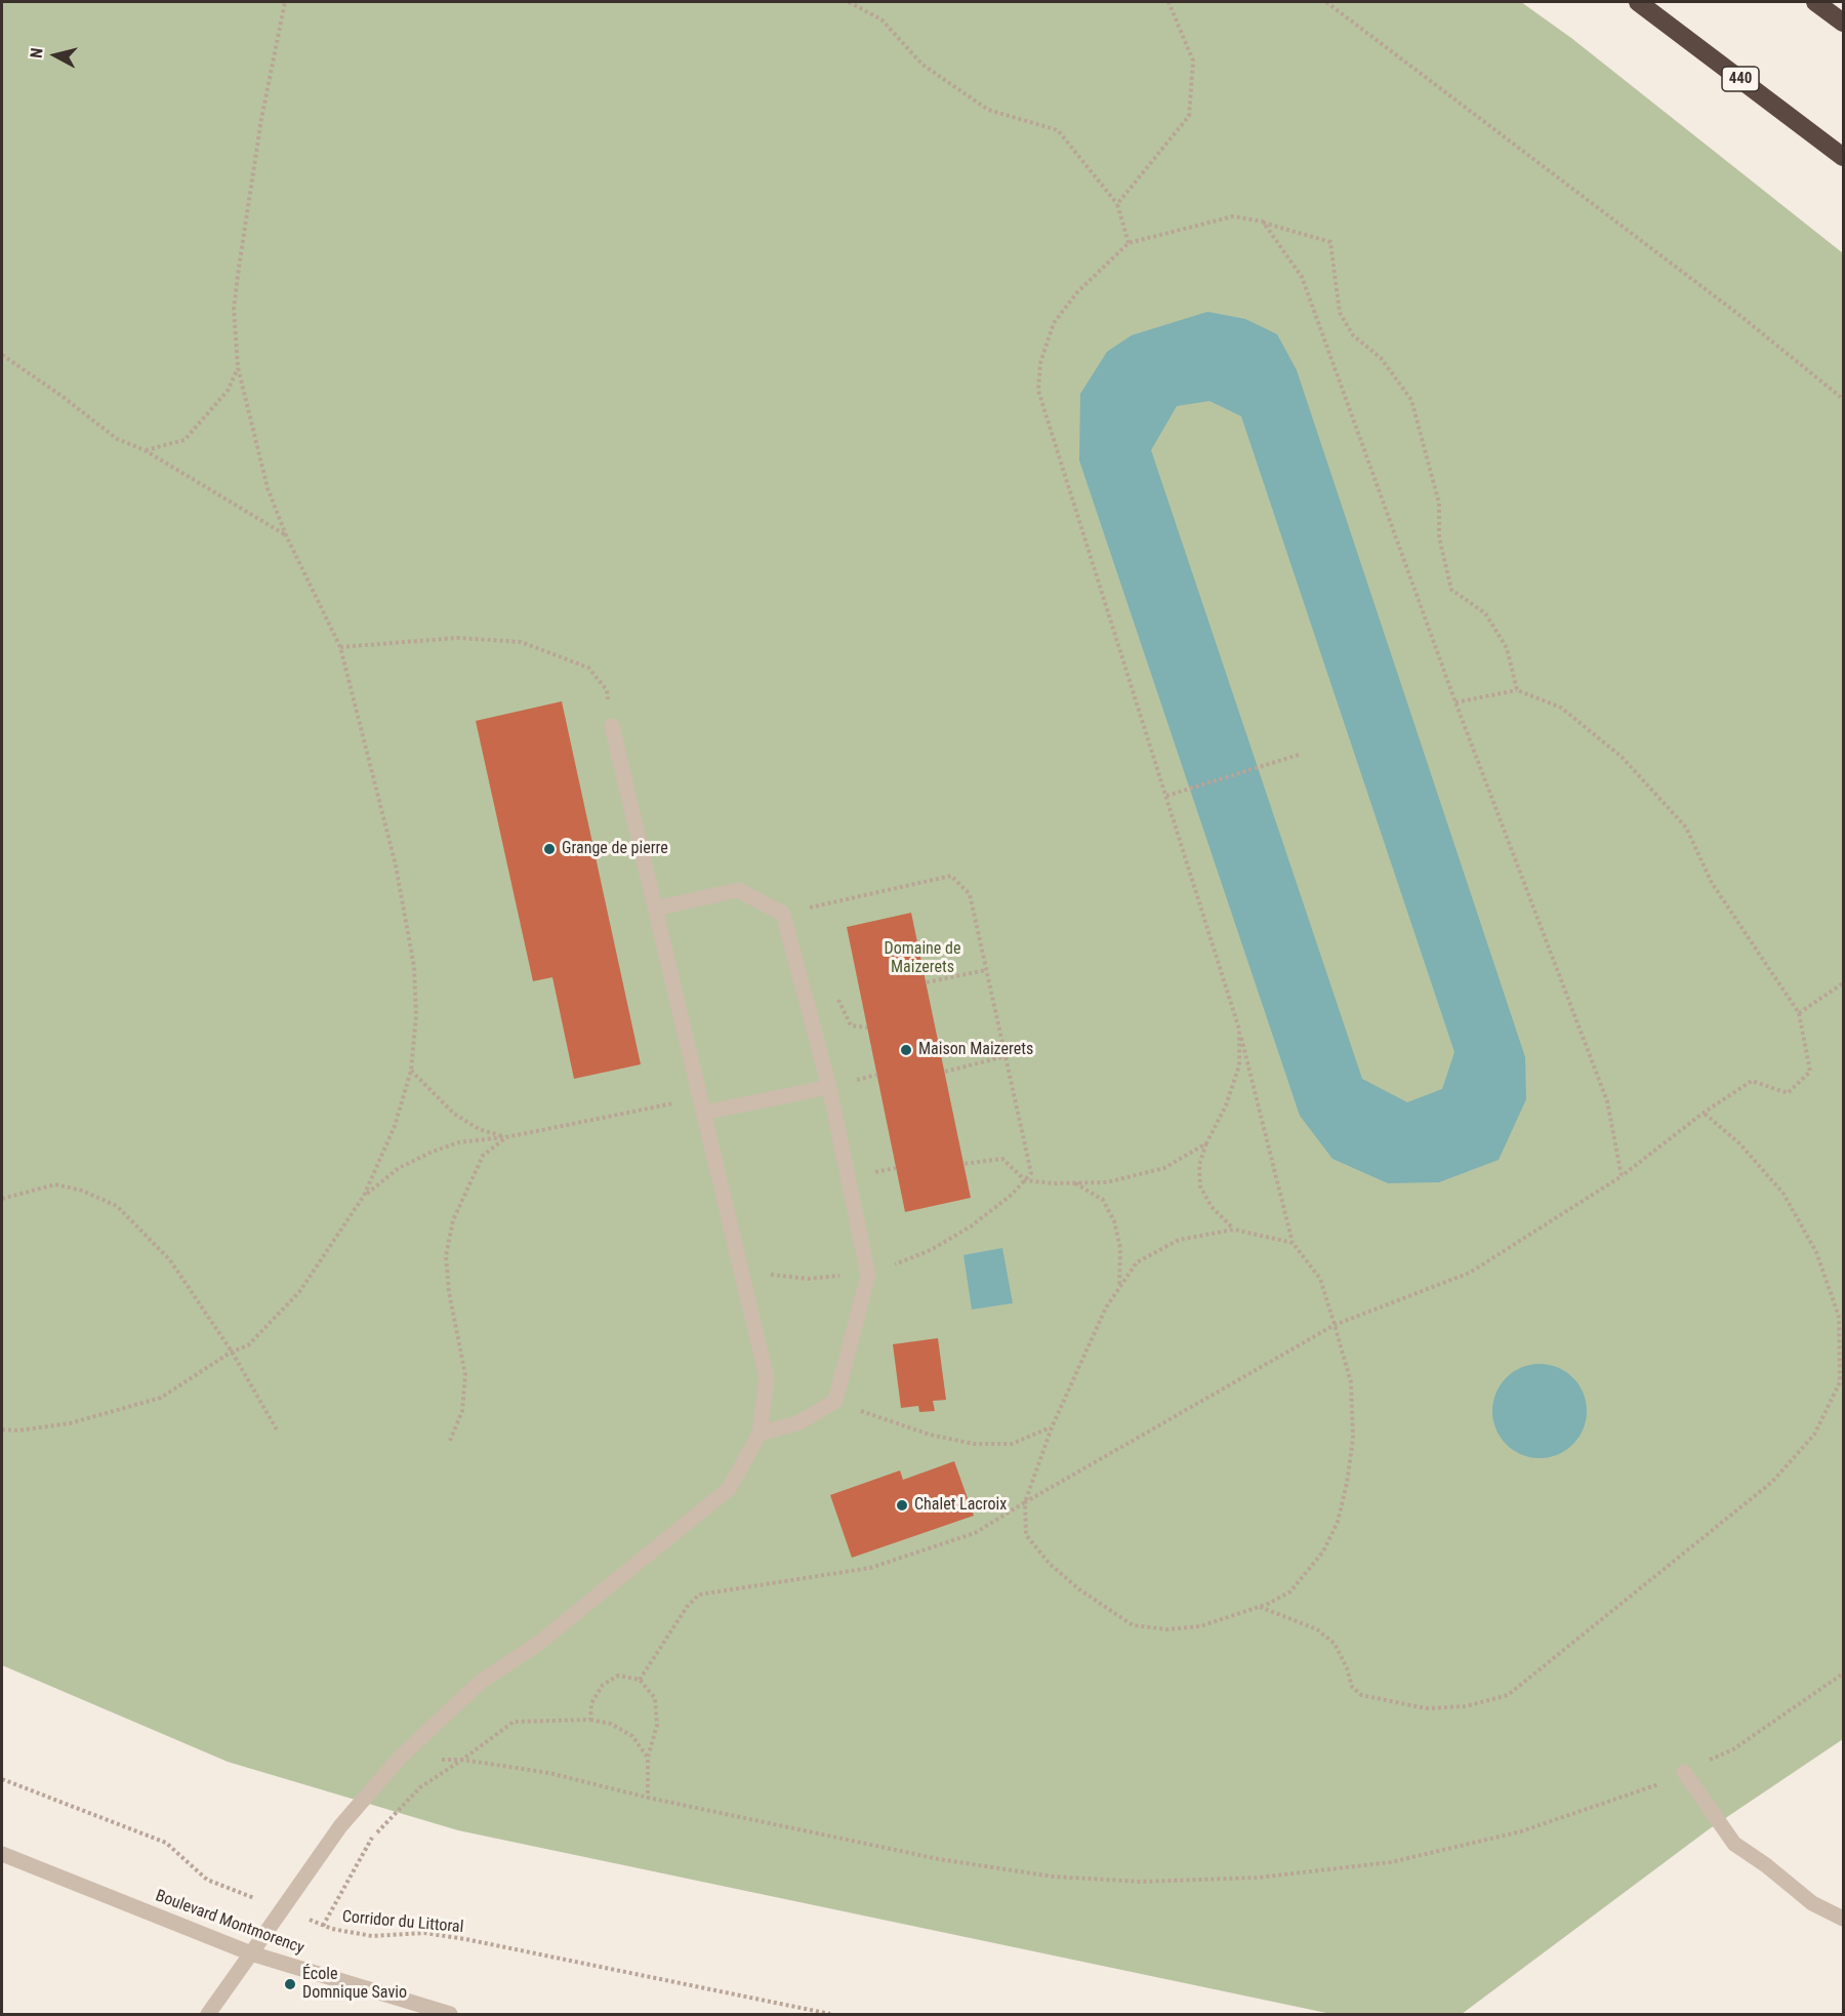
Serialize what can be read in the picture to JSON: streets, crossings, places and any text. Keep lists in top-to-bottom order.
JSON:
{
  "streets": {
    "highway": ["440"],
    "street": ["Boulevard Montmorency"],
    "path": ["Corridor du Littoral"]
  },
  "parks": ["Domaine de Maizerets"],
  "places": [
    "Grange de pierre",
    "Maison Maizerets",
    "Chalet Lacroix",
    "École Domnique Savio"
  ],
  "north": "left"
}
